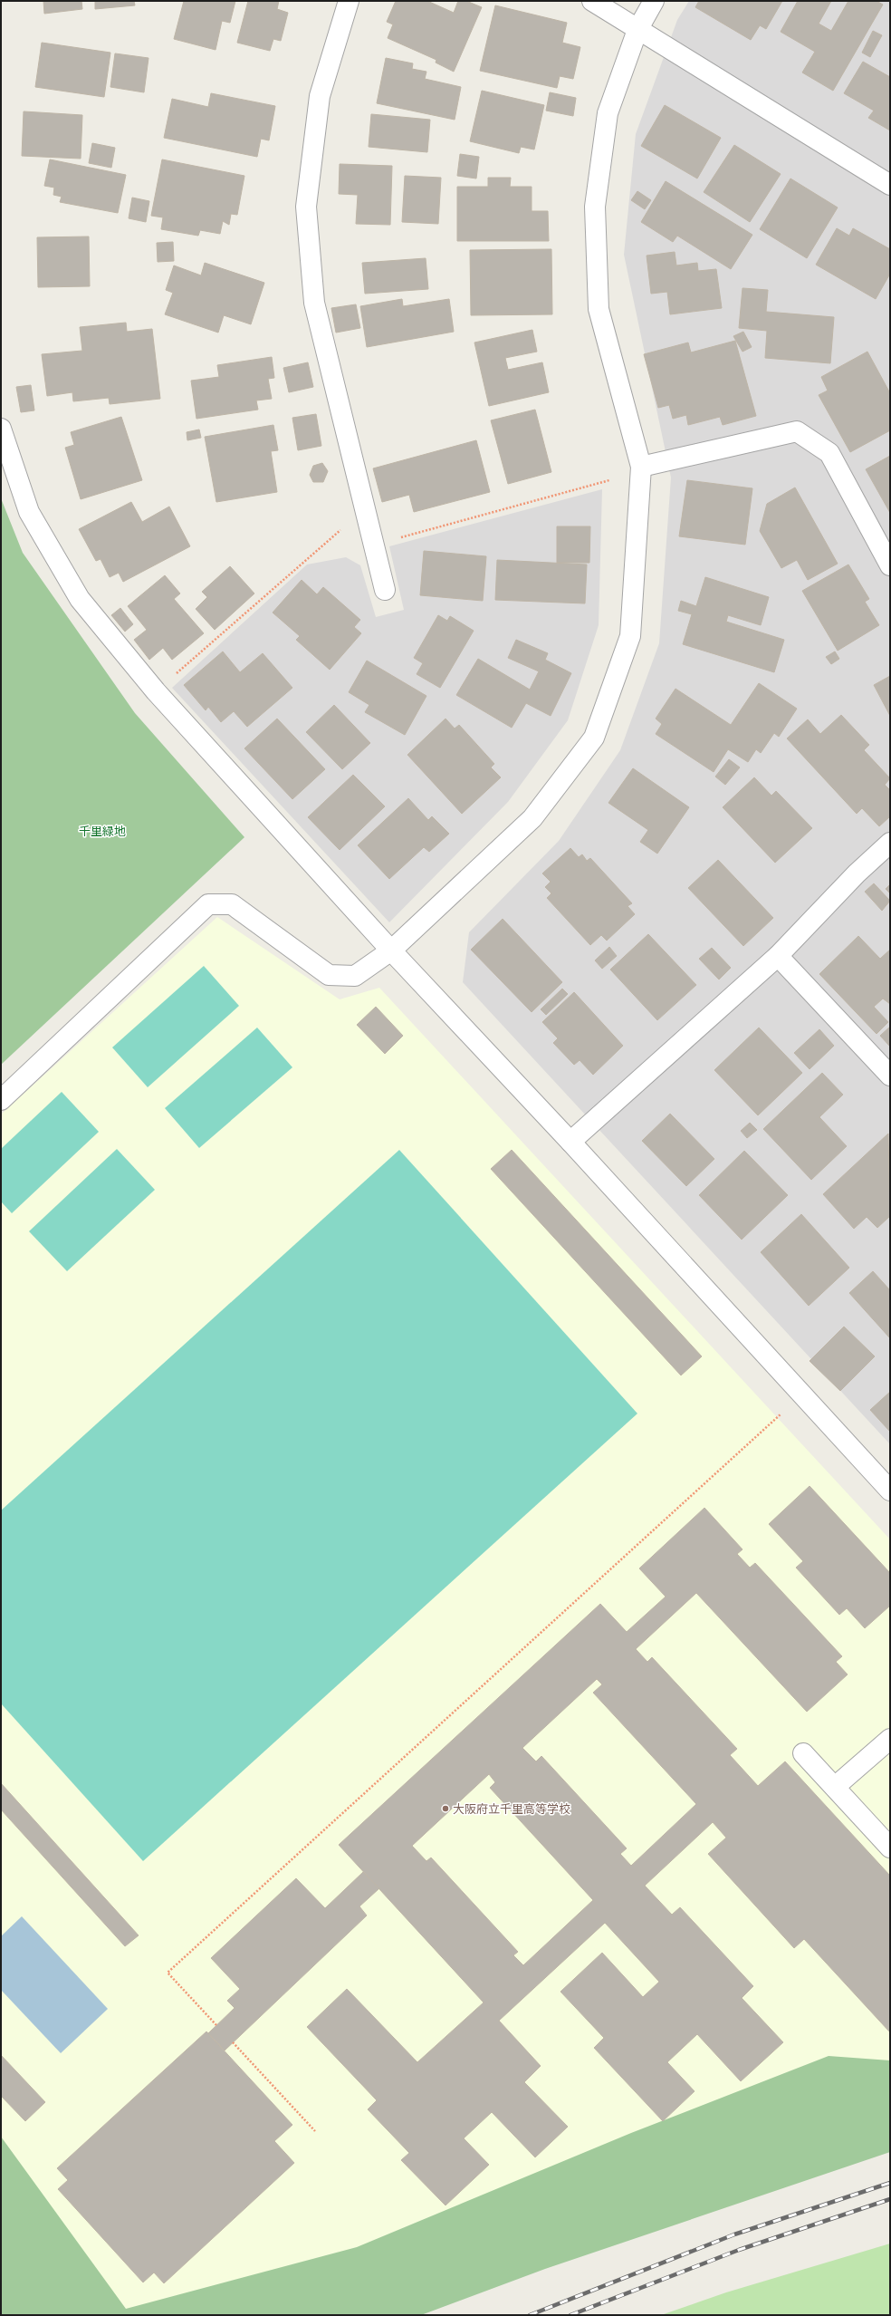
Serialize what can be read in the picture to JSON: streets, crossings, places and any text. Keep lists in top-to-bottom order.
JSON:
{
  "parks": ["千里緑地"],
  "places": ["大阪府立千里高等学校"]
}
